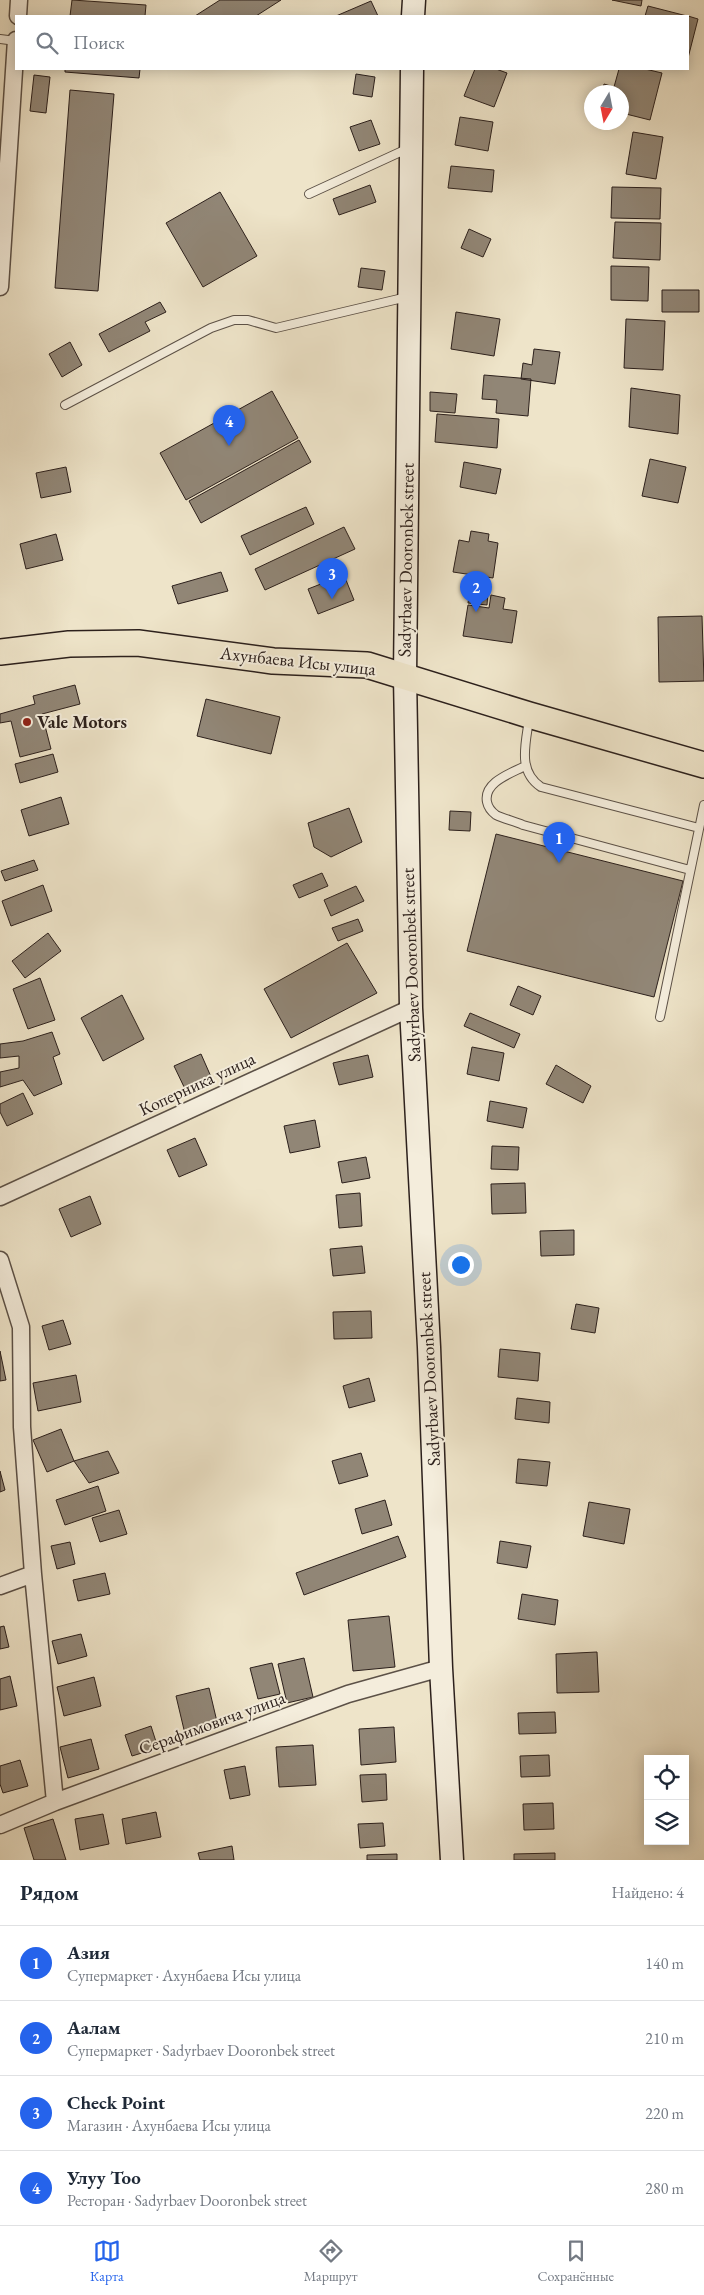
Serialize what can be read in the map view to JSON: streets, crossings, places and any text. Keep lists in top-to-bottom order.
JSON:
{
  "streets": {
    "main road": ["Sadyrbaev Dooronbek street", "Ахунбаева Исы улица"],
    "street": ["Коперника улица", "Серафимовича улица"]
  },
  "crossings": [
    ["Sadyrbaev Dooronbek street", "Ахунбаева Исы улица"],
    ["Sadyrbaev Dooronbek street", "Коперника улица"],
    ["Sadyrbaev Dooronbek street", "Серафимовича улица"]
  ],
  "places": ["Vale Motors"],
  "north": "bottom",
  "page": {
    "search": "Поиск",
    "pins": [
      "4",
      "3",
      "2",
      "1"
    ],
    "heading": ["Рядом", "Найдено: 4"],
    "list": [
      {
        "mark": "1",
        "name": "Азия",
        "note": "Супермаркет · Ахунбаева Исы улица",
        "value": "140 m"
      },
      {
        "mark": "2",
        "name": "Аалам",
        "note": "Супермаркет · Sadyrbaev Dooronbek street",
        "value": "210 m"
      },
      {
        "mark": "3",
        "name": "Check Point",
        "note": "Магазин · Ахунбаева Исы улица",
        "value": "220 m"
      },
      {
        "mark": "4",
        "name": "Улуу Тоо",
        "note": "Ресторан · Sadyrbaev Dooronbek street",
        "value": "280 m"
      }
    ],
    "nav": ["Карта", "Маршрут", "Сохранённые"]
  }
}
